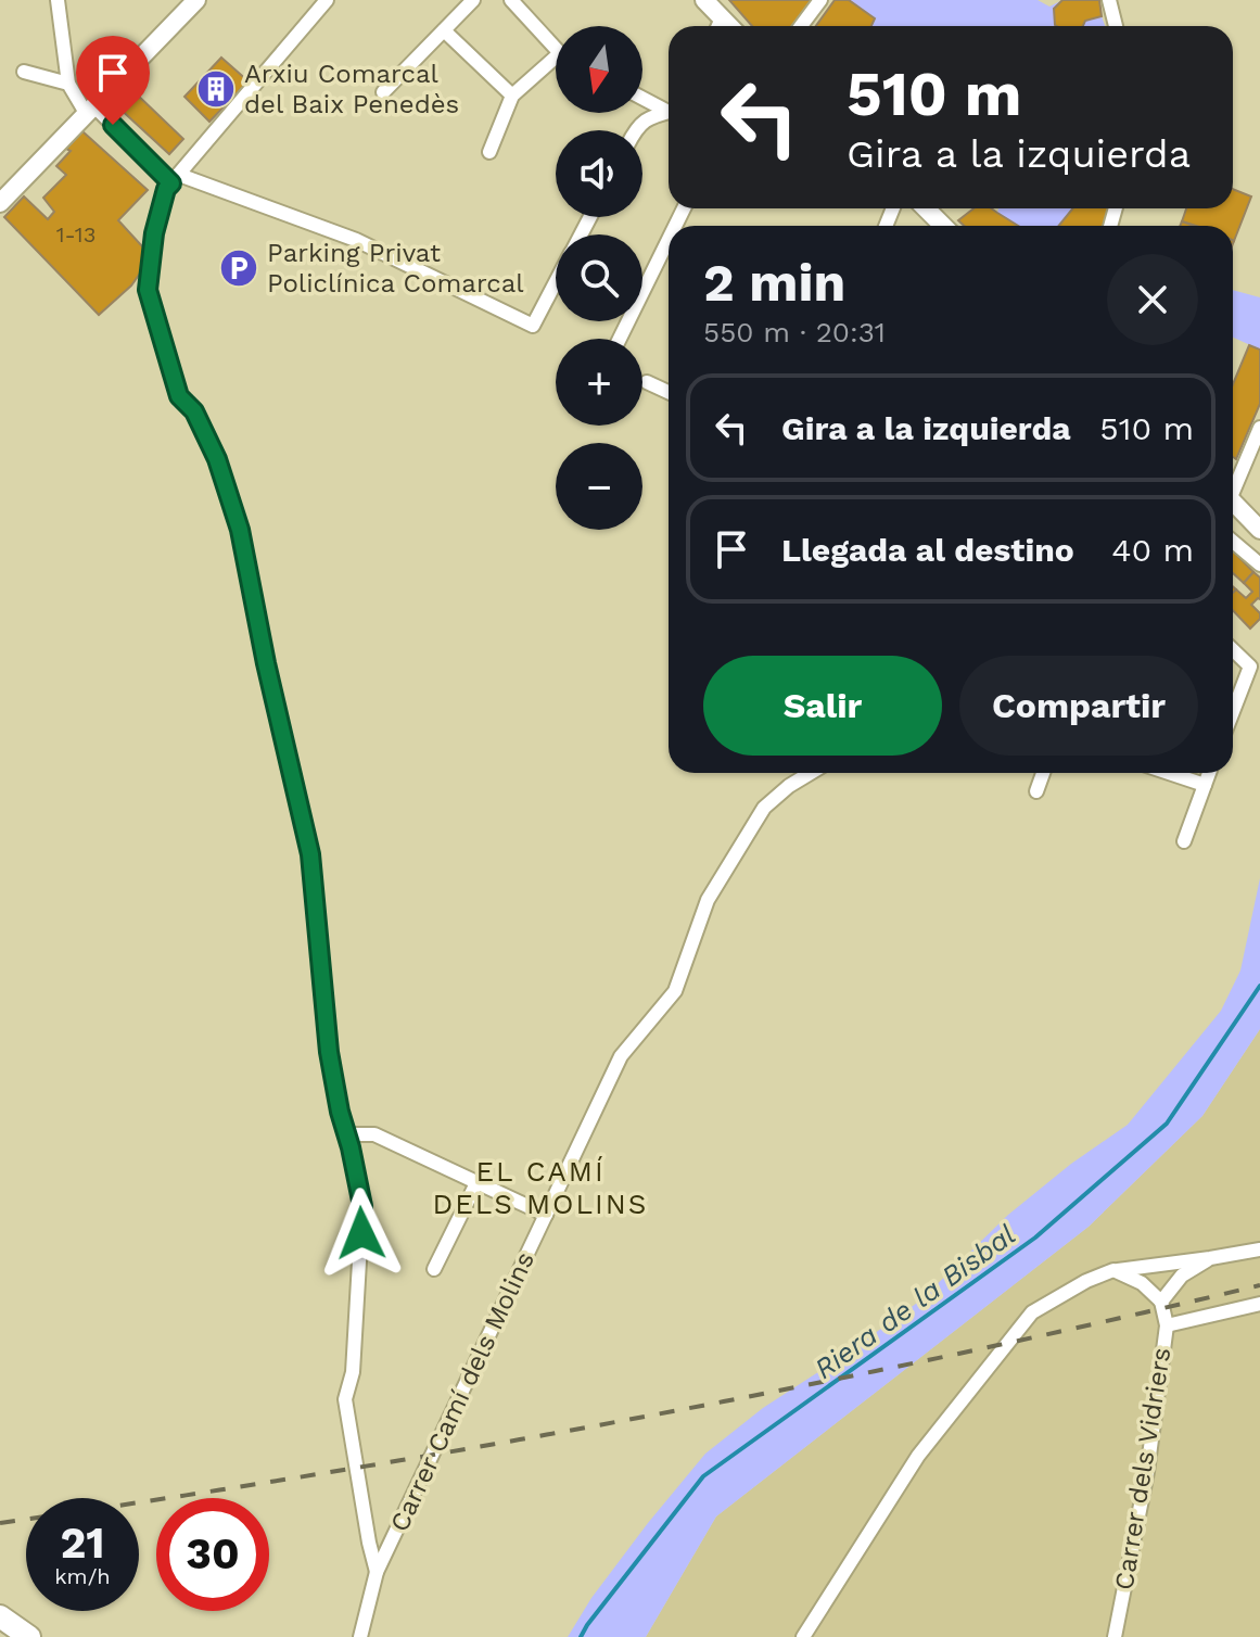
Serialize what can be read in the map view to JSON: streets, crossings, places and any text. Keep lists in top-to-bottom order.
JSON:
{
  "streets": {
    "street": ["Carrer Camí dels Molins", "Carrer dels Vidriers"]
  },
  "districts": ["EL CAMÍ DELS MOLINS"],
  "water": ["Riera de la Bisbal"],
  "places": {
    "building": ["Arxiu Comarcal del Baix Penedès"],
    "parking": ["Parking Privat Policlínica Comarcal"]
  },
  "house_numbers": ["1-13"],
  "north": "bottom",
  "page": {
    "map_buttons": ["+", "−"],
    "turn": ["510 m", "Gira a la izquierda"],
    "heading": ["2 min", "550 m · 20:31"],
    "list": [
      {
        "name": "Gira a la izquierda",
        "value": "510 m"
      },
      {
        "name": "Llegada al destino",
        "value": "40 m"
      }
    ],
    "buttons": ["Salir", "Compartir"],
    "speed": "21 km/h",
    "limit": "30"
  }
}
